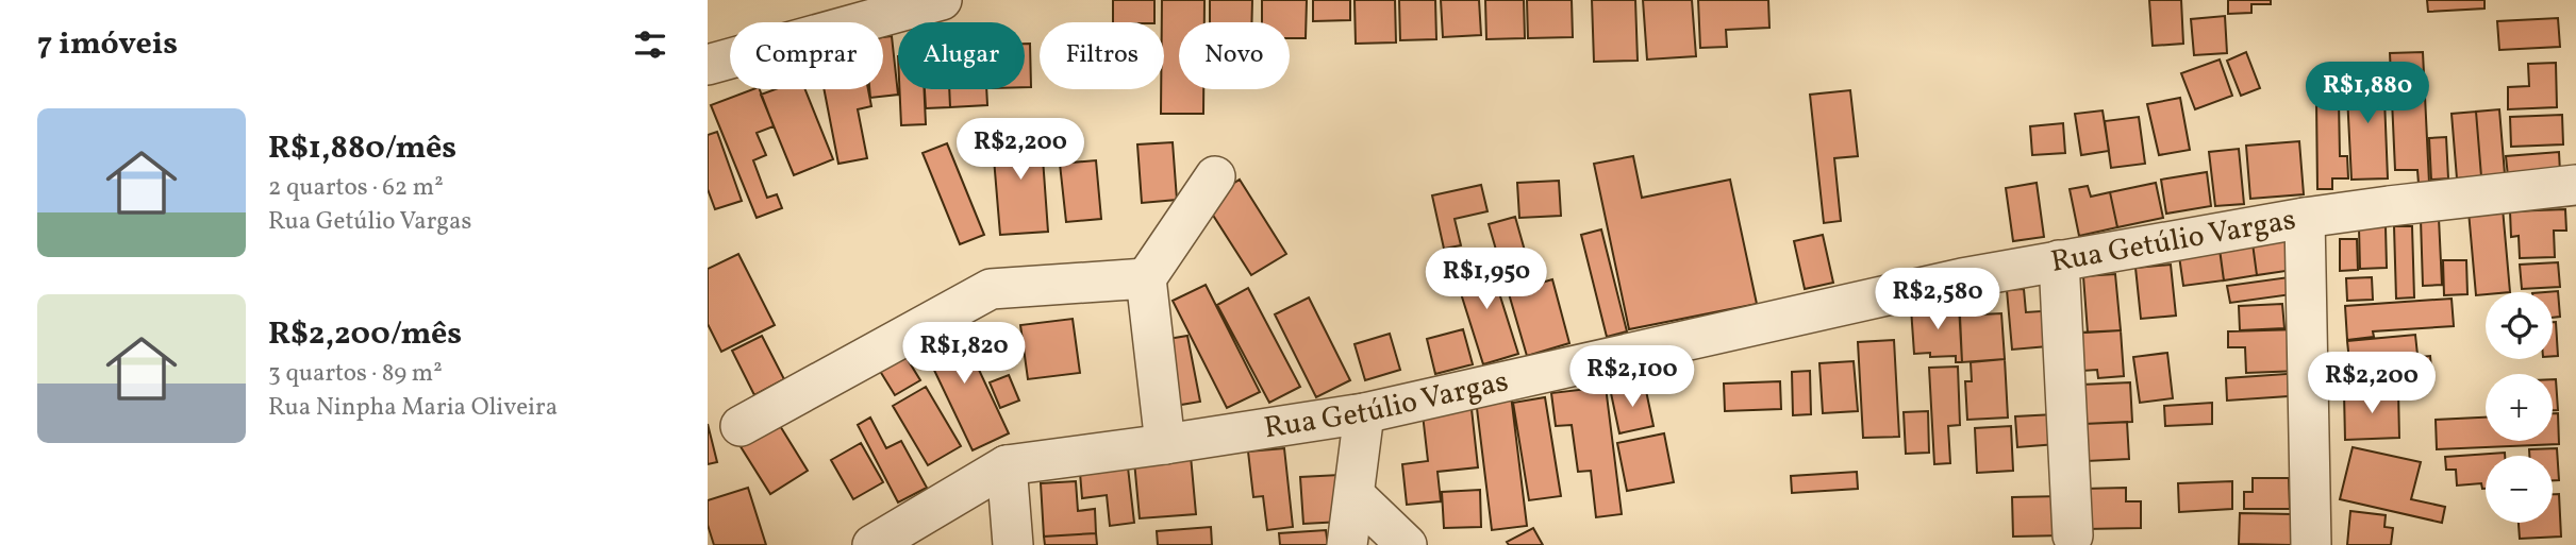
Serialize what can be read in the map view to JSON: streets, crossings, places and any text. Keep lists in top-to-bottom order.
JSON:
{
  "streets": {
    "street": ["Rua Getúlio Vargas"]
  },
  "page": {
    "heading": "7 imóveis",
    "chip": [
      "Comprar",
      "Alugar",
      "Filtros",
      "Novo"
    ],
    "price": [
      "R$1,880",
      "R$2,200",
      "R$1,950",
      "R$2,580",
      "R$1,820",
      "R$2,100",
      "R$2,200"
    ],
    "list": [
      {
        "name": "R$1,880/mês",
        "note": "2 quartos · 62 m² · Rua Getúlio Vargas"
      },
      {
        "name": "R$2,200/mês",
        "note": "3 quartos · 89 m² · Rua Ninpha Maria Oliveira"
      }
    ],
    "map_buttons": ["+", "−"]
  }
}
